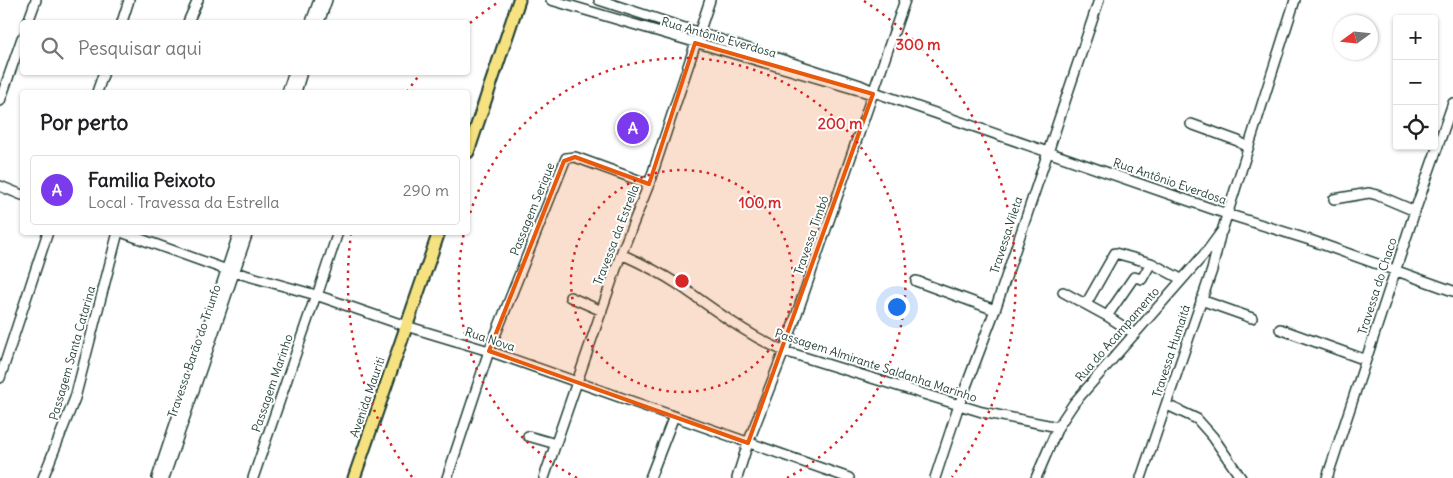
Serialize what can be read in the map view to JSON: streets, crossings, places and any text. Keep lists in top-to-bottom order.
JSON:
{
  "streets": {
    "main road": ["Avenida Mauriti"],
    "street": [
      "Rua Antônio Everdosa",
      "Passagem Serique",
      "Travessa da Estrella",
      "Travessa Timbó",
      "Travessa Vileta",
      "Travessa do Chaco",
      "Rua do Acampamento",
      "Rua Nova",
      "Travessa Barão do Triunfo",
      "Travessa Humaitá",
      "Passagem Santa Catarina",
      "Passagem Almirante Saldanha Marinho",
      "Passagem Marinho"
    ]
  },
  "crossings": [
    ["Rua Antônio Everdosa", "Travessa da Estrella"],
    ["Rua Antônio Everdosa", "Travessa Timbó"],
    ["Rua Antônio Everdosa", "Travessa Vileta"],
    ["Rua Antônio Everdosa", "Travessa do Chaco"],
    ["Rua Antônio Everdosa", "Rua do Acampamento"],
    ["Passagem Serique", "Travessa da Estrella"],
    ["Passagem Serique", "Rua Nova"],
    ["Travessa da Estrella", "Rua Nova"],
    ["Travessa da Estrella", "Passagem Almirante Saldanha Marinho"],
    ["Travessa Timbó", "Rua Nova"],
    ["Travessa Timbó", "Passagem Almirante Saldanha Marinho"],
    ["Travessa Vileta", "Passagem Almirante Saldanha Marinho"],
    ["Rua do Acampamento", "Travessa Humaitá"],
    ["Rua do Acampamento", "Passagem Almirante Saldanha Marinho"],
    ["Rua Nova", "Travessa Barão do Triunfo"],
    ["Rua Nova", "Passagem Marinho"],
    ["Rua Nova", "Avenida Mauriti"]
  ],
  "north": "left",
  "page": {
    "map_buttons": ["+", "−"],
    "search": "Pesquisar aqui",
    "heading": "Por perto",
    "pins": "A",
    "list": [
      {
        "mark": "A",
        "name": "Familia Peixoto",
        "note": "Local · Travessa da Estrella",
        "value": "290 m"
      }
    ]
  },
  "rings": ["300 m", "200 m", "100 m"]
}
